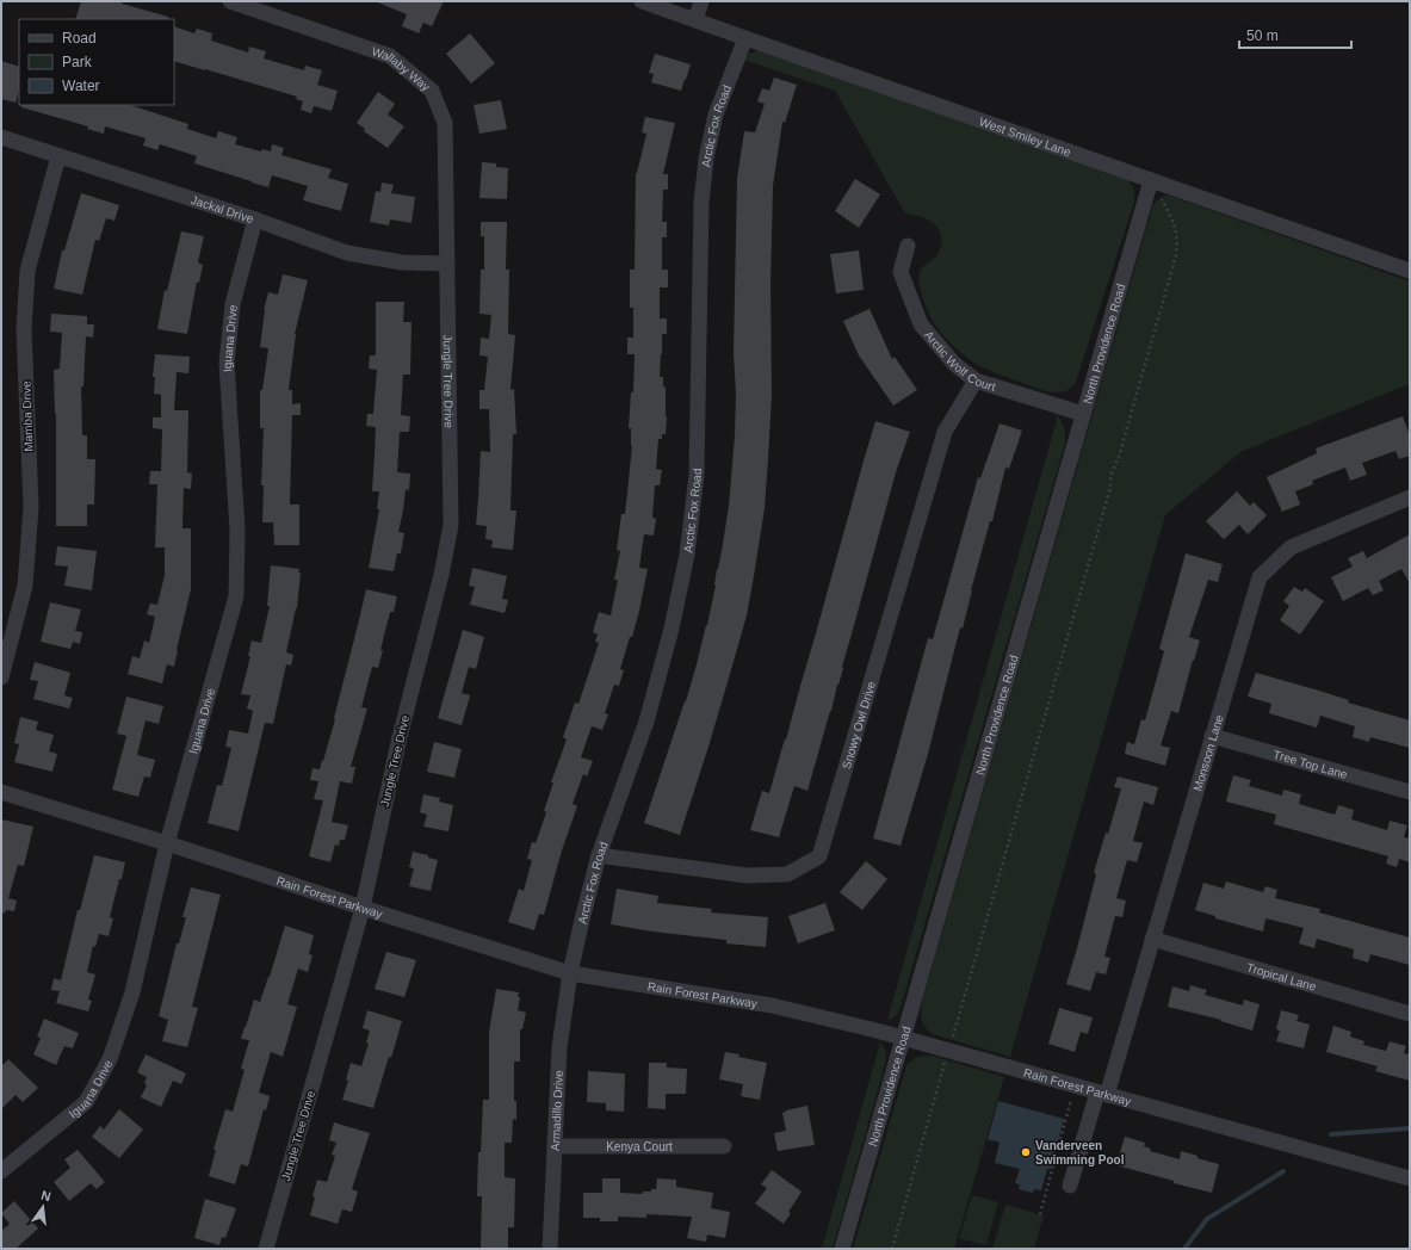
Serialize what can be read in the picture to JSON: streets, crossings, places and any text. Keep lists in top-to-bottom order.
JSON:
{
  "streets": {
    "street": [
      "Wallaby Way",
      "Arctic Fox Road",
      "West Smiley Lane",
      "Jackal Drive",
      "Iguana Drive",
      "North Providence Road",
      "Arctic Wolf Court",
      "Jungle Tree Drive",
      "Mamba Drive",
      "Snowy Owl Drive",
      "Monsoon Lane",
      "Tree Top Lane",
      "Rain Forest Parkway",
      "Tropical Lane",
      "Armadillo Drive",
      "Kenya Court"
    ]
  },
  "crossings": [
    ["Wallaby Way", "Jackal Drive"],
    ["Wallaby Way", "Jungle Tree Drive"],
    ["Arctic Fox Road", "West Smiley Lane"],
    ["Arctic Fox Road", "Snowy Owl Drive"],
    ["Arctic Fox Road", "Rain Forest Parkway"],
    ["Arctic Fox Road", "Armadillo Drive"],
    ["West Smiley Lane", "North Providence Road"],
    ["Jackal Drive", "Iguana Drive"],
    ["Jackal Drive", "Jungle Tree Drive"],
    ["Jackal Drive", "Mamba Drive"],
    ["Iguana Drive", "Rain Forest Parkway"],
    ["North Providence Road", "Arctic Wolf Court"],
    ["North Providence Road", "Rain Forest Parkway"],
    ["Arctic Wolf Court", "Snowy Owl Drive"],
    ["Jungle Tree Drive", "Rain Forest Parkway"],
    ["Monsoon Lane", "Tree Top Lane"],
    ["Monsoon Lane", "Rain Forest Parkway"],
    ["Monsoon Lane", "Tropical Lane"],
    ["Rain Forest Parkway", "Armadillo Drive"],
    ["Armadillo Drive", "Kenya Court"]
  ],
  "places": ["Vanderveen Swimming Pool"],
  "legend": ["Road", "Park", "Water"],
  "scale_bar": "50 m",
  "north": "top"
}
